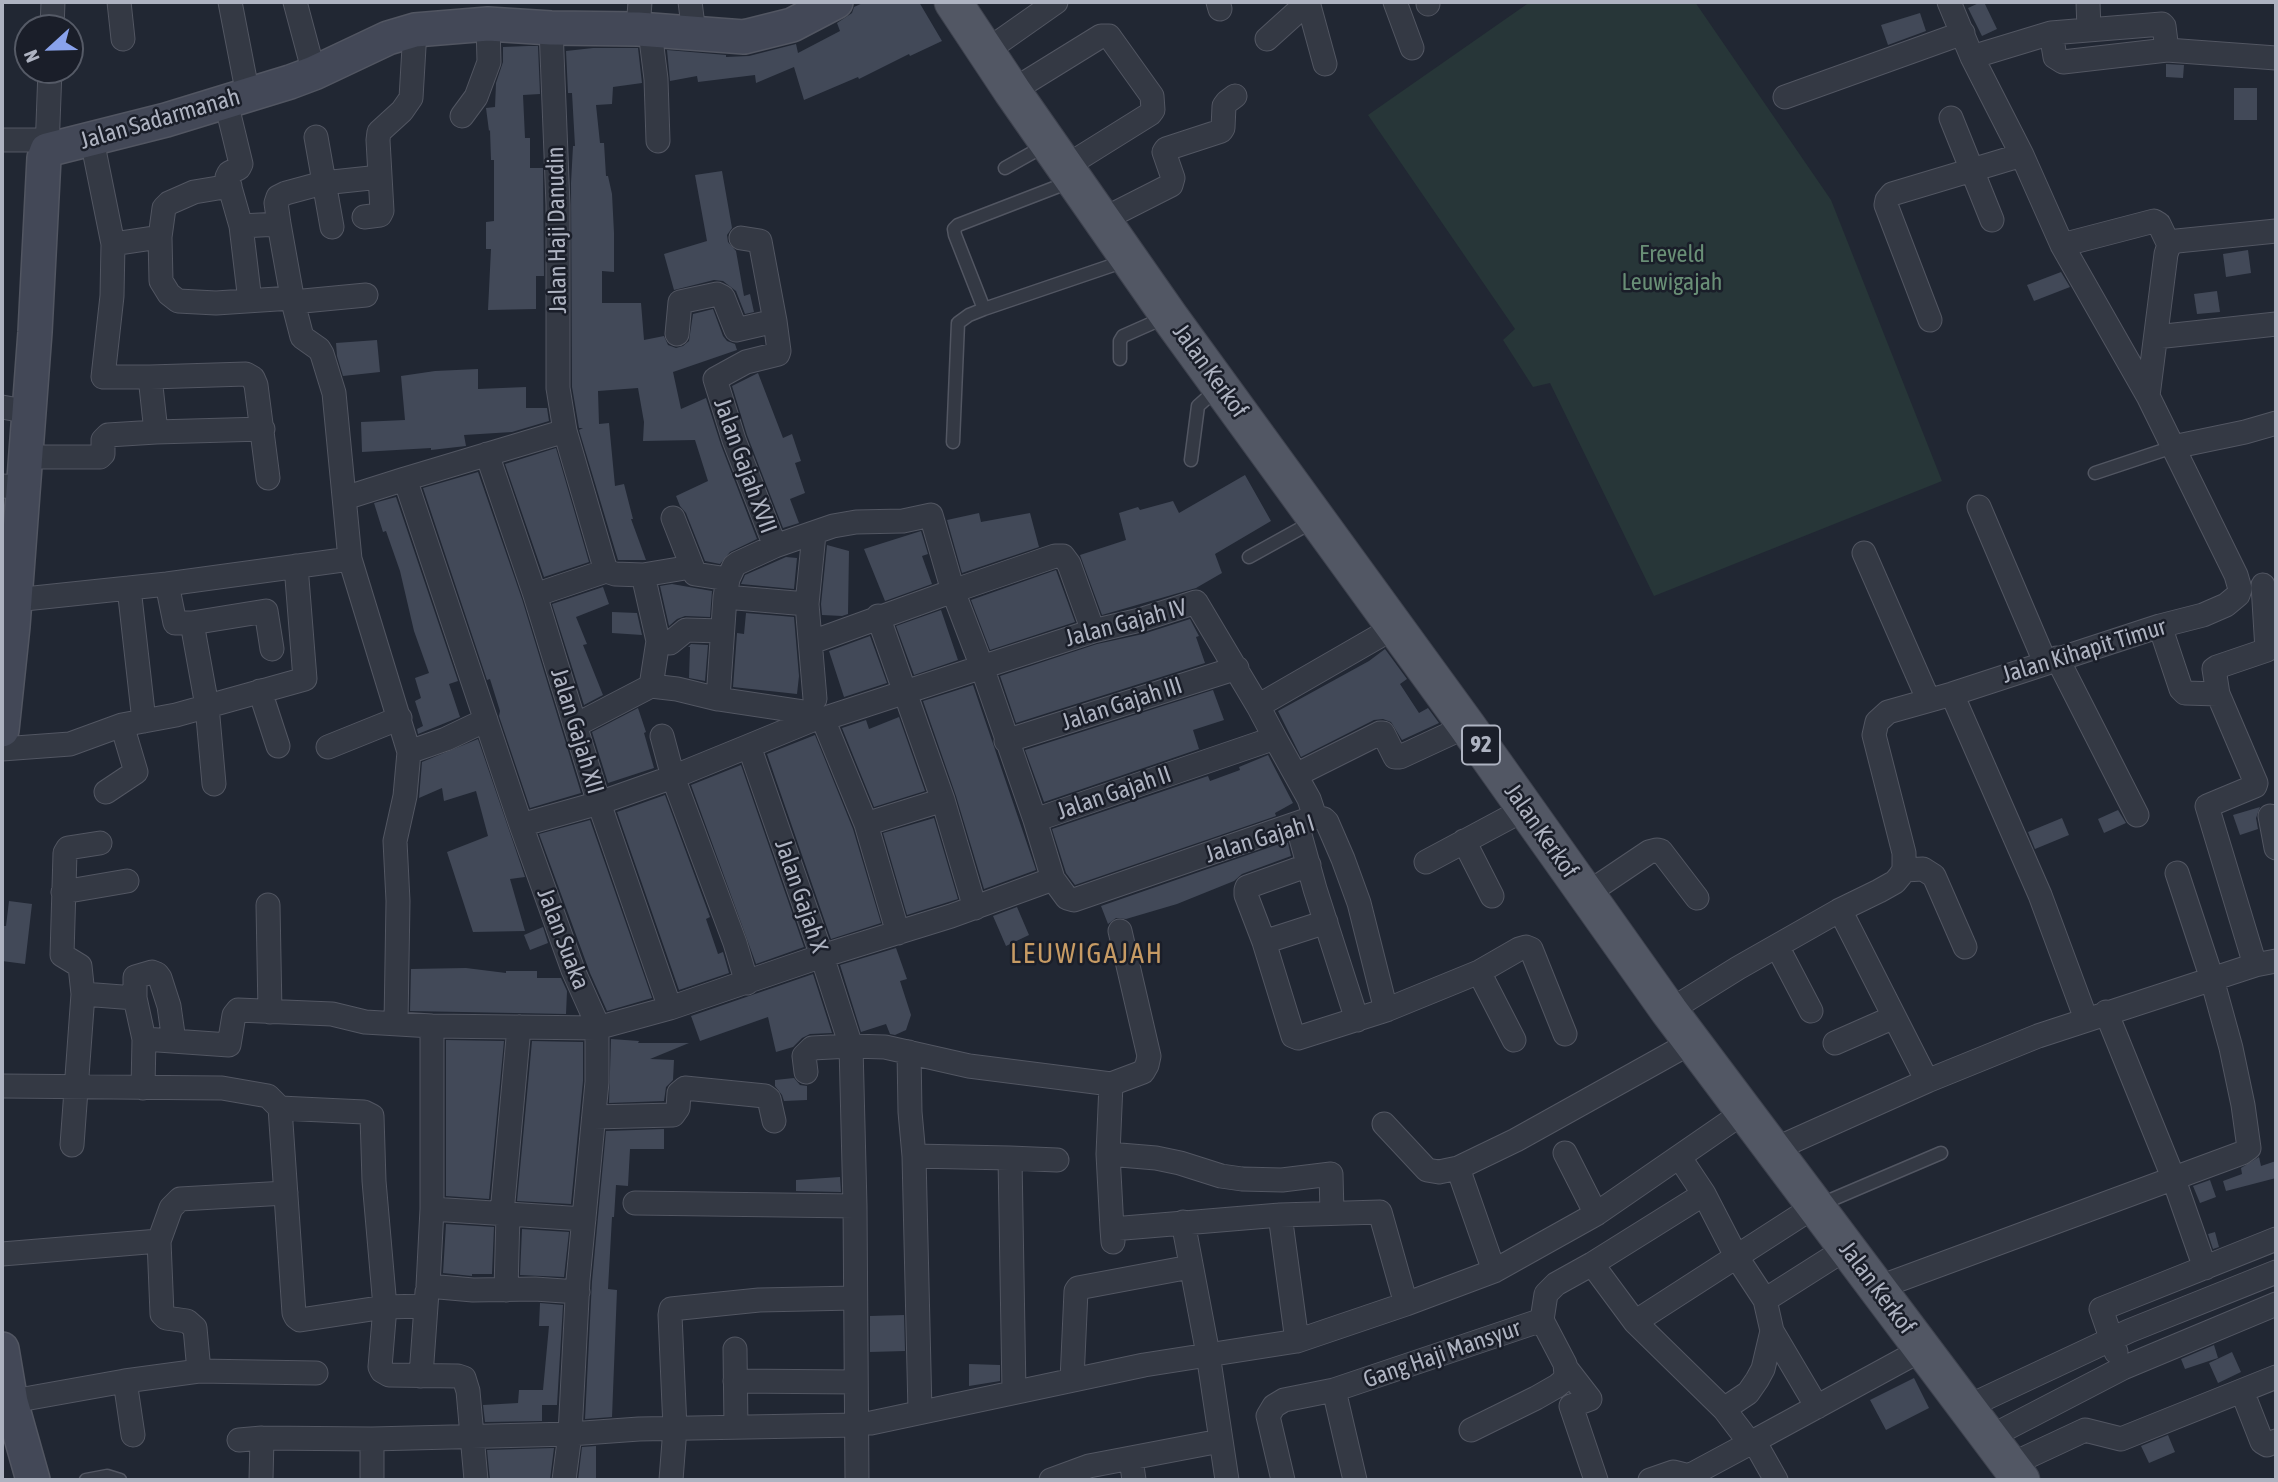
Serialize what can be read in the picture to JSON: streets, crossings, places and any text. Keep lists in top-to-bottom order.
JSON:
{
  "streets": {
    "main road": ["Jalan Sadarmanah", "Jalan Kerkof", "92"],
    "street": [
      "Jalan Haji Danudin",
      "Jalan Gajah XVII",
      "Jalan Gajah IV",
      "Jalan Kihapit Timur",
      "Jalan Gajah III",
      "Jalan Gajah XII",
      "Jalan Gajah II",
      "Jalan Gajah I",
      "Jalan Gajah X",
      "Jalan Suaka",
      "Gang Haji Mansyur"
    ]
  },
  "crossings": [
    ["Jalan Sadarmanah", "Jalan Haji Danudin"],
    ["Jalan Gajah IV", "Jalan Gajah III"],
    ["Jalan Gajah IV", "Jalan Gajah II"],
    ["Jalan Gajah III", "Jalan Gajah II"]
  ],
  "districts": ["LEUWIGAJAH"],
  "parks": ["Ereveld Leuwigajah"],
  "north": "left"
}
